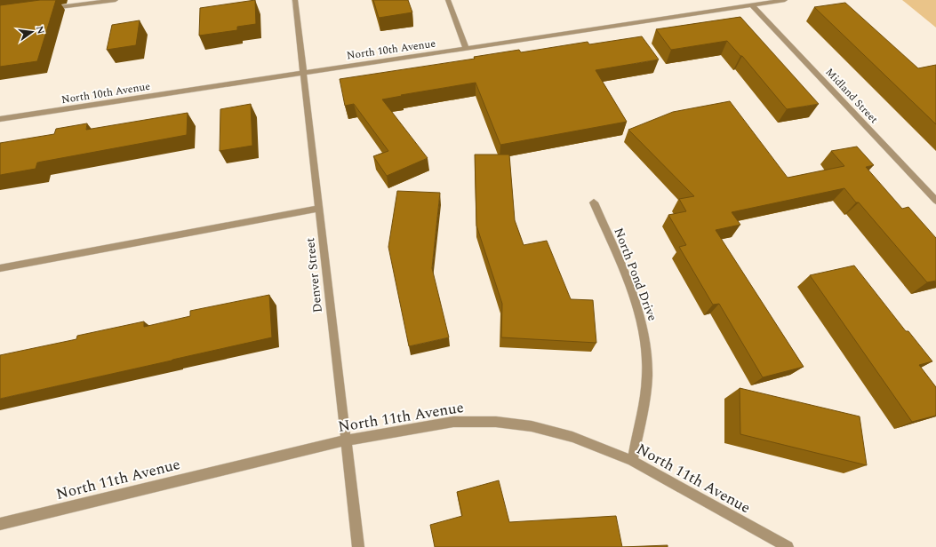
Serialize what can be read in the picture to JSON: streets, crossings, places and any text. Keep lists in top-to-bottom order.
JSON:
{
  "streets": {
    "street": [
      "North 10th Avenue",
      "Midland Street",
      "North Pond Drive",
      "Denver Street",
      "North 11th Avenue"
    ]
  },
  "crossings": [
    ["North 10th Avenue", "Midland Street"],
    ["North 10th Avenue", "Denver Street"],
    ["North Pond Drive", "North 11th Avenue"],
    ["Denver Street", "North 11th Avenue"]
  ],
  "north": "right"
}
